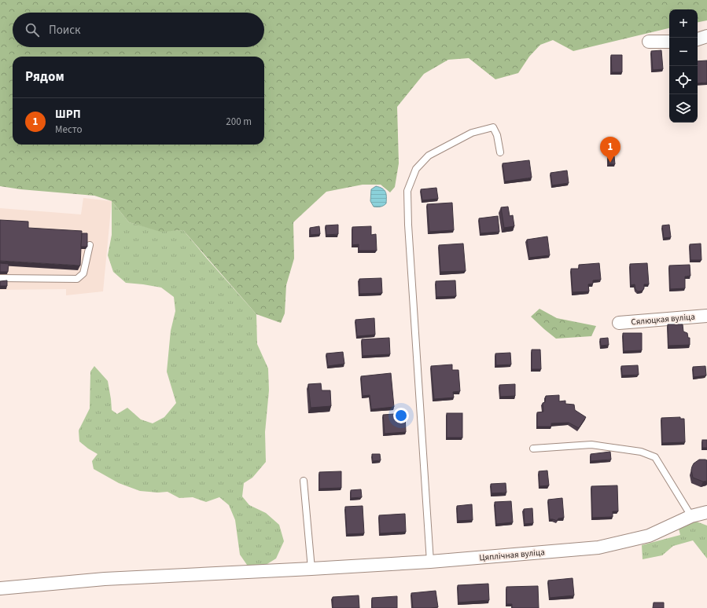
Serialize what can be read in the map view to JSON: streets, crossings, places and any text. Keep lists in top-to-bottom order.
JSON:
{
  "streets": {
    "street": ["Сялюцкая вуліца", "Цяплічная вуліца"]
  },
  "page": {
    "map_buttons": ["+", "−"],
    "search": "Поиск",
    "heading": "Рядом",
    "list": [
      {
        "mark": "1",
        "name": "ШРП",
        "note": "Место",
        "value": "200 m"
      }
    ],
    "pins": "1"
  }
}
